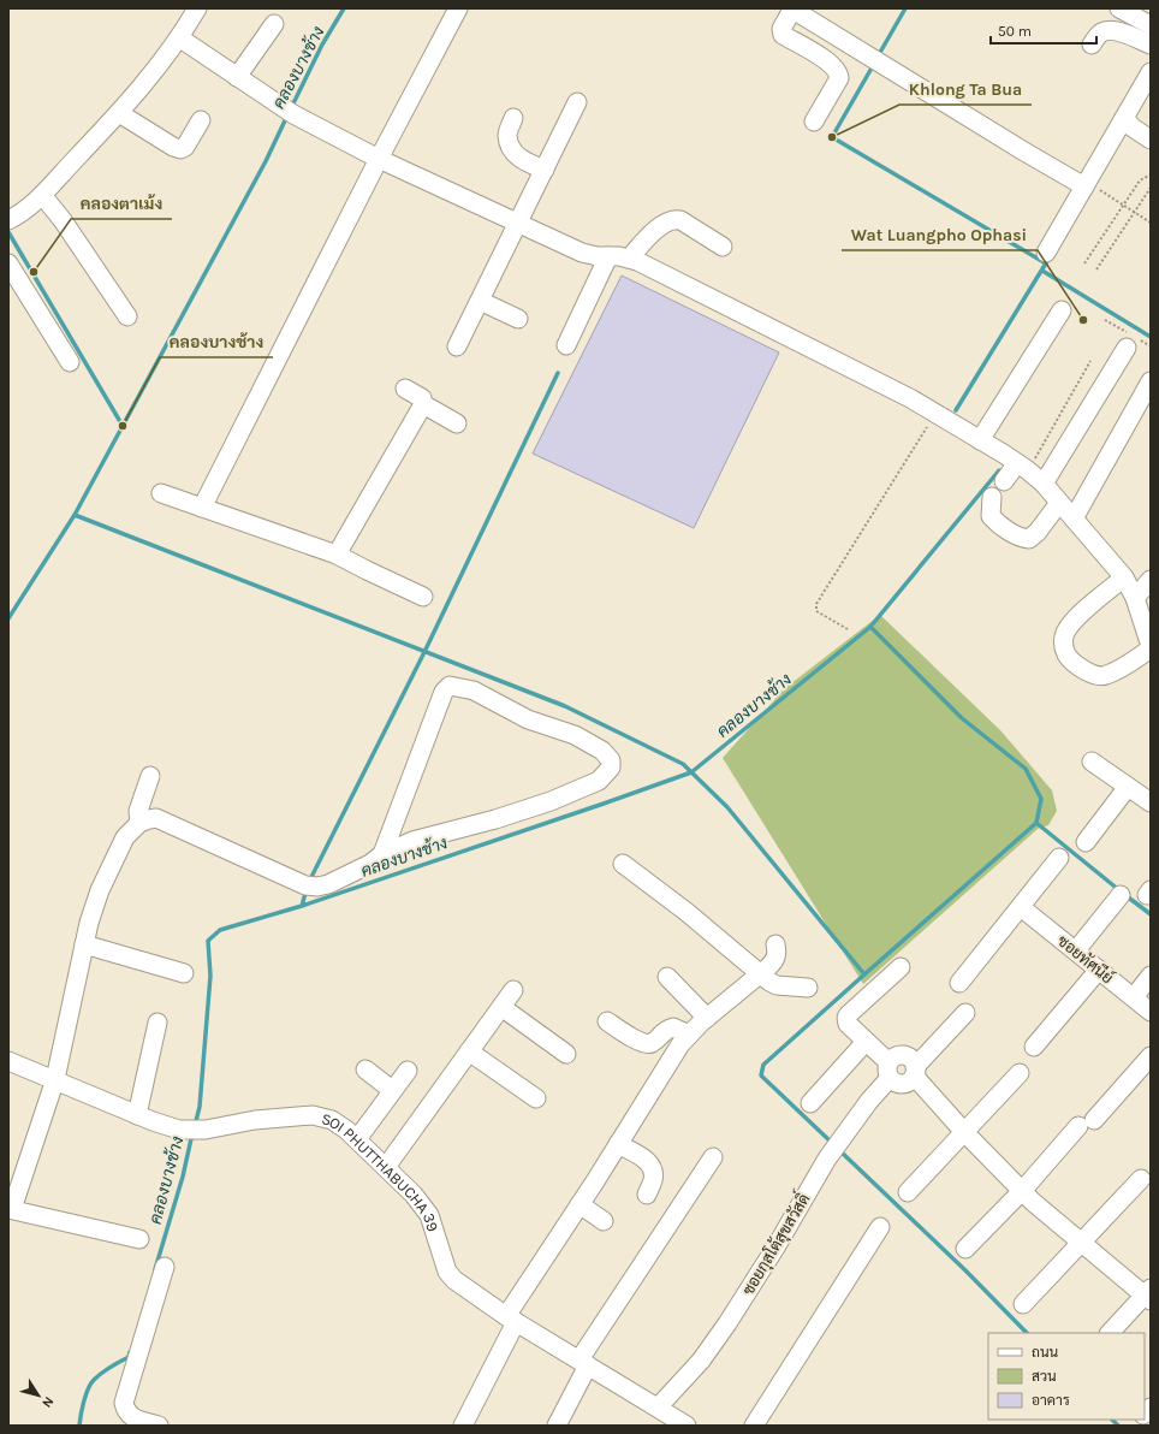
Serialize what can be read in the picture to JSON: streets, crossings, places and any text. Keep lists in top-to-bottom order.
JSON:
{
  "streets": {
    "street": ["ซอยทัศนีย์", "SOI PHUTTHABUCHA 39", "ซอยกุสโต้สุขสวัสดิ์"]
  },
  "crossings": [
    ["SOI PHUTTHABUCHA 39", "ซอยกุสโต้สุขสวัสดิ์"]
  ],
  "water": ["คลองบางช้าง"],
  "places": [
    "Khlong Ta Bua",
    "คลองตาเม้ง",
    "Wat Luangpho Ophasi",
    "คลองบางช้าง"
  ],
  "legend": ["ถนน", "สวน", "อาคาร"],
  "scale_bar": "50 m",
  "north": "bottom right"
}
